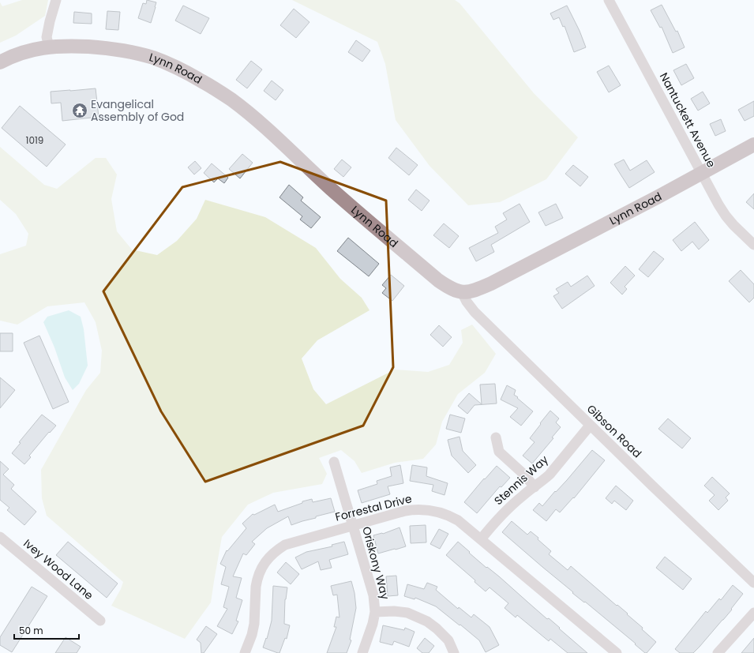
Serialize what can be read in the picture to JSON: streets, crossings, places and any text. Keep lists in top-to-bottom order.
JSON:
{
  "streets": {
    "street": [
      "Lynn Road",
      "Nantuckett Avenue",
      "Gibson Road",
      "Stennis Way",
      "Forrestal Drive",
      "Oriskony Way",
      "Ivey Wood Lane"
    ]
  },
  "crossings": [
    ["Lynn Road", "Nantuckett Avenue"],
    ["Lynn Road", "Gibson Road"],
    ["Gibson Road", "Stennis Way"],
    ["Stennis Way", "Forrestal Drive"],
    ["Forrestal Drive", "Oriskony Way"]
  ],
  "places": {
    "temple": ["Evangelical Assembly of God"]
  },
  "house_numbers": ["1019"],
  "scale_bar": "50 m"
}
